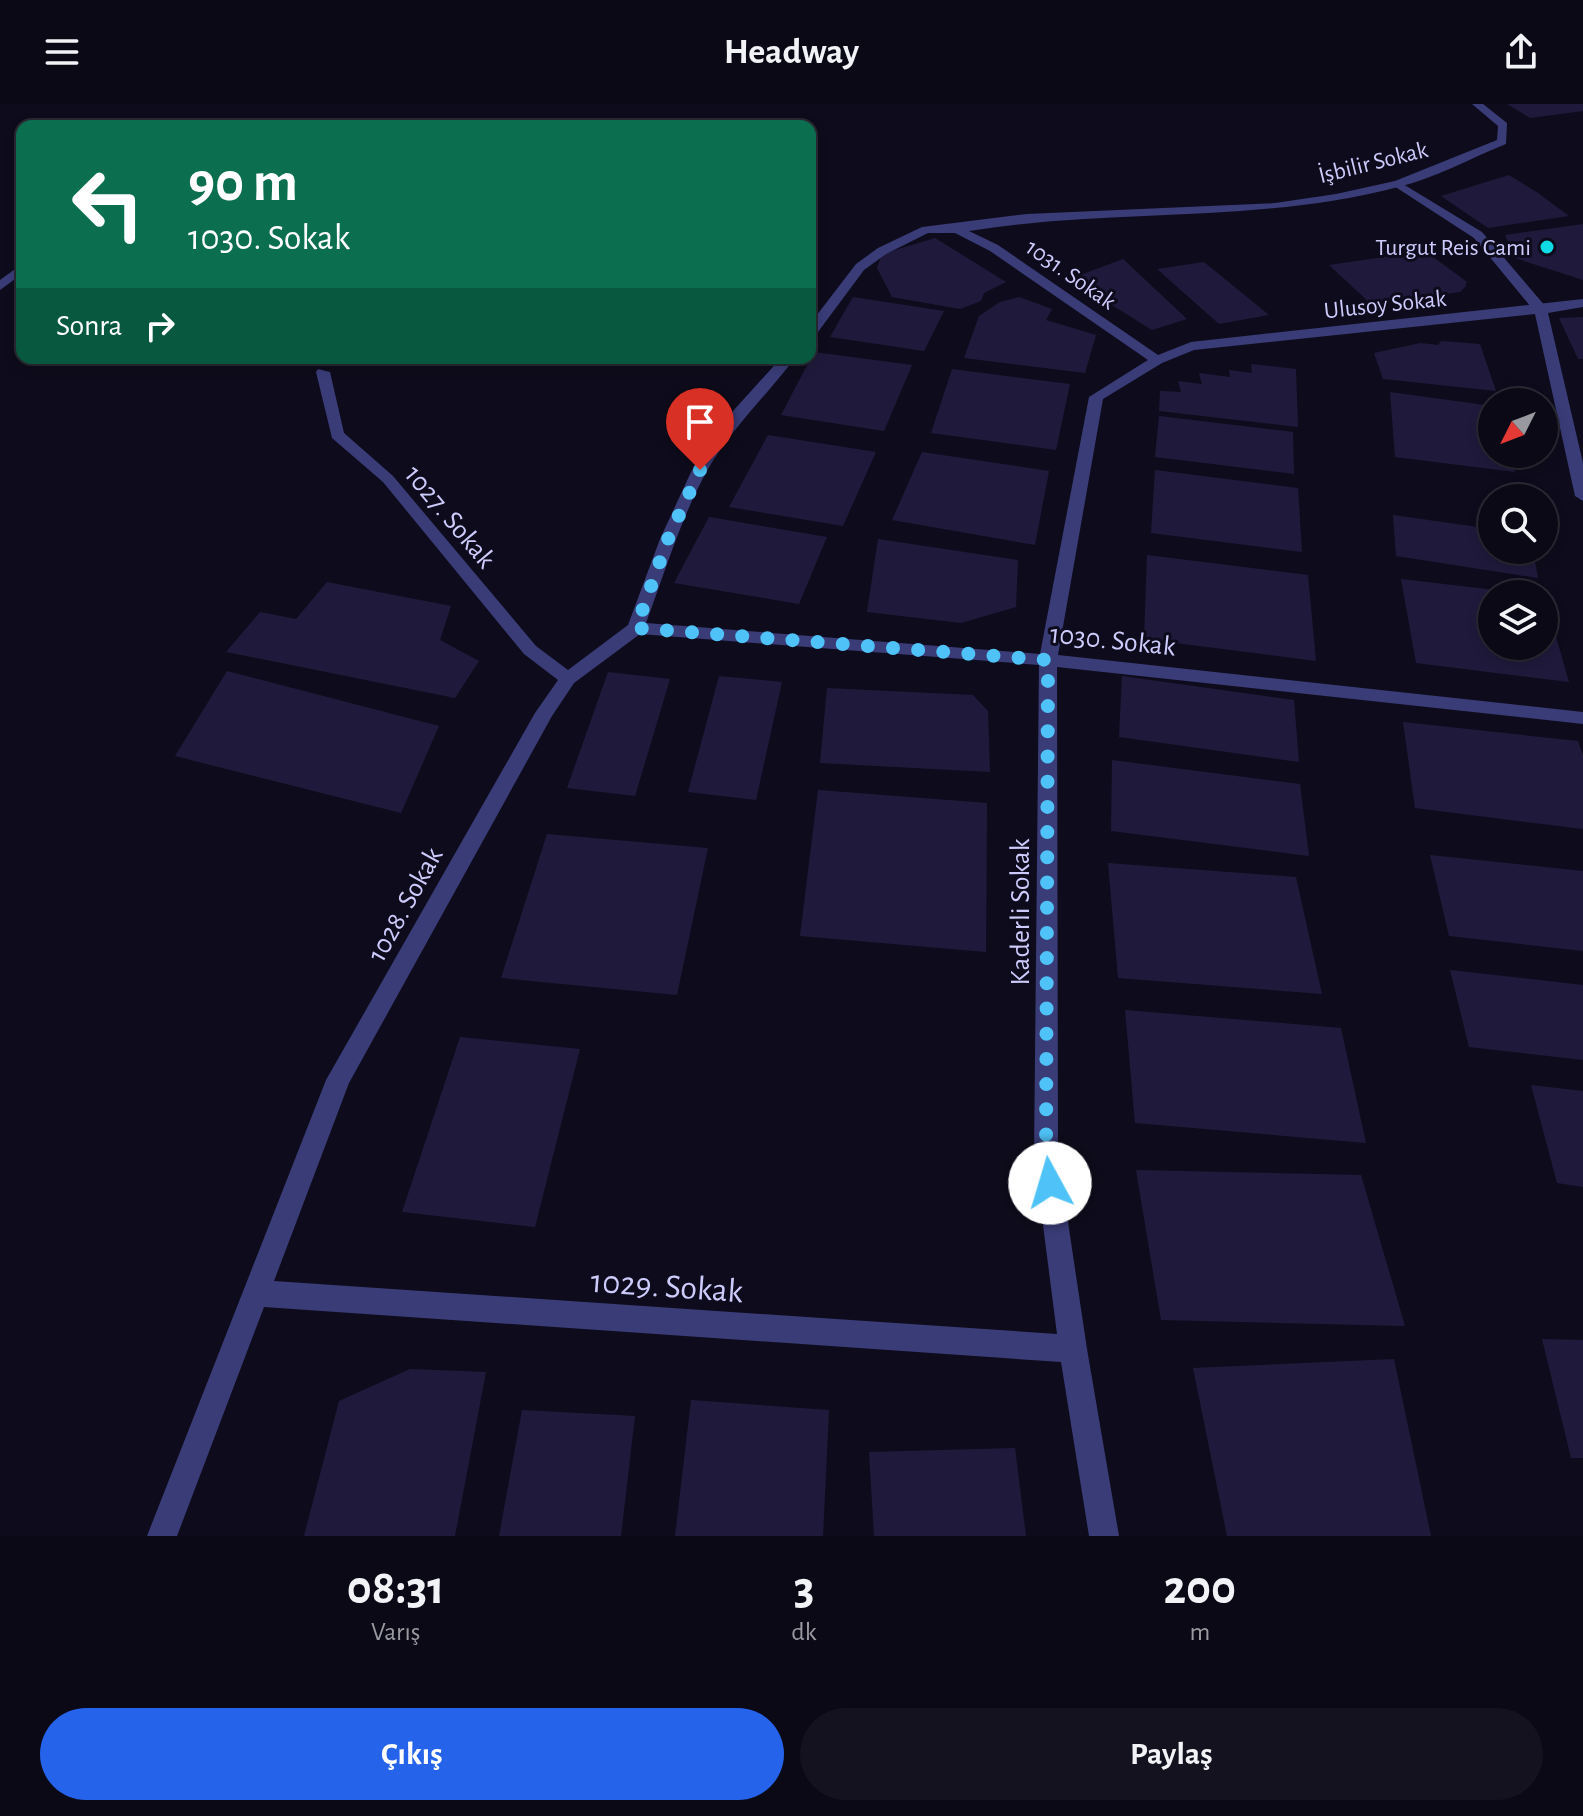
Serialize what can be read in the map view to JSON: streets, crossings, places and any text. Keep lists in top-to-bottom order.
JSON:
{
  "streets": {
    "street": [
      "İşbilir Sokak",
      "1031. Sokak",
      "Ulusoy Sokak",
      "1027. Sokak",
      "1030. Sokak",
      "1028. Sokak",
      "Kaderli Sokak",
      "1029. Sokak"
    ]
  },
  "crossings": [
    ["İşbilir Sokak", "1031. Sokak"],
    ["1031. Sokak", "Kaderli Sokak"],
    ["Ulusoy Sokak", "Kaderli Sokak"],
    ["1027. Sokak", "1028. Sokak"],
    ["1030. Sokak", "1028. Sokak"],
    ["1030. Sokak", "Kaderli Sokak"],
    ["1028. Sokak", "1029. Sokak"],
    ["Kaderli Sokak", "1029. Sokak"]
  ],
  "places": ["Turgut Reis Cami"],
  "north": "bottom left",
  "page": {
    "header": "Headway",
    "turn": ["90 m", "1030. Sokak"],
    "then": "Sonra",
    "eta": [
      "08:31",
      "Varış",
      "3",
      "dk",
      "200",
      "m"
    ],
    "buttons": ["Çıkış", "Paylaş"]
  }
}
